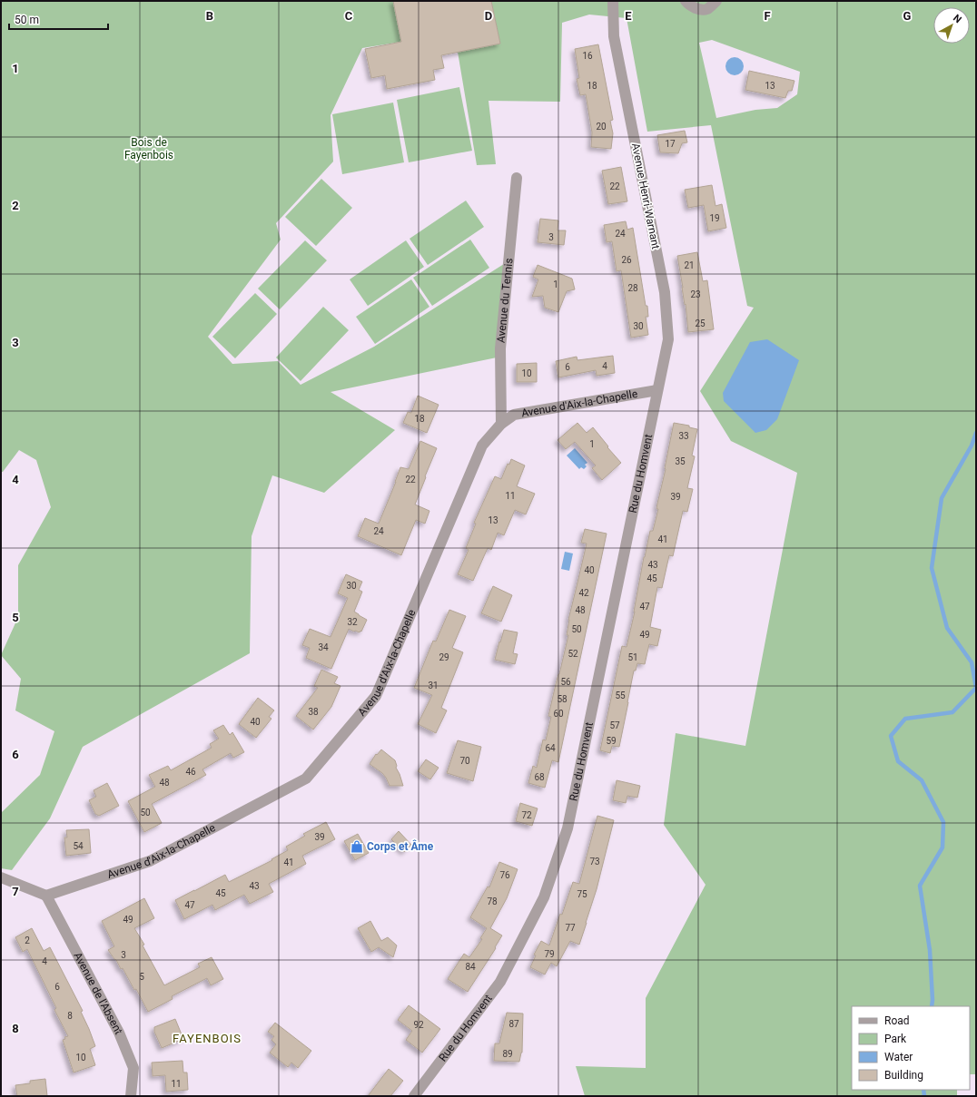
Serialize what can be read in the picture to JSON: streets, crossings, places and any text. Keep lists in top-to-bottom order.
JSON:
{
  "streets": {
    "street": [
      "Avenue Henri-Warnant",
      "Avenue du Tennis",
      "Avenue d'Aix-la-Chapelle",
      "Rue du Homvent",
      "Avenue de l'Absent"
    ]
  },
  "crossings": [
    ["Avenue Henri-Warnant", "Avenue d'Aix-la-Chapelle"],
    ["Avenue Henri-Warnant", "Rue du Homvent"],
    ["Avenue du Tennis", "Avenue d'Aix-la-Chapelle"],
    ["Avenue d'Aix-la-Chapelle", "Rue du Homvent"],
    ["Avenue d'Aix-la-Chapelle", "Avenue de l'Absent"]
  ],
  "districts": ["FAYENBOIS"],
  "parks": ["Bois de Fayenbois"],
  "places": {
    "shop": ["Corps et Âme"]
  },
  "house_numbers": [
    "16",
    "18",
    "13",
    "20",
    "17",
    "22",
    "19",
    "24",
    "3",
    "26",
    "21",
    "1",
    "28",
    "23",
    "25",
    "30",
    "4",
    "6",
    "10",
    "18",
    "33",
    "1",
    "35",
    "22",
    "11",
    "39",
    "13",
    "24",
    "41",
    "43",
    "40",
    "45",
    "30",
    "42",
    "47",
    "48",
    "32",
    "50",
    "49",
    "34",
    "52",
    "29",
    "51",
    "56",
    "31",
    "55",
    "58",
    "38",
    "60",
    "40",
    "57",
    "59",
    "64",
    "70",
    "46",
    "68",
    "48",
    "50",
    "72",
    "39",
    "54",
    "73",
    "41",
    "76",
    "43",
    "45",
    "75",
    "78",
    "47",
    "49",
    "77",
    "2",
    "79",
    "3",
    "4",
    "84",
    "5",
    "6",
    "8",
    "87",
    "92",
    "89",
    "10",
    "11"
  ],
  "legend": [
    "Road",
    "Park",
    "Water",
    "Building"
  ],
  "scale_bar": "50 m",
  "north": "top right",
  "grid": {
    "columns": [
      "B",
      "C",
      "D",
      "E",
      "F",
      "G"
    ],
    "rows": [
      "1",
      "2",
      "3",
      "4",
      "5",
      "6",
      "7",
      "8"
    ]
  }
}
